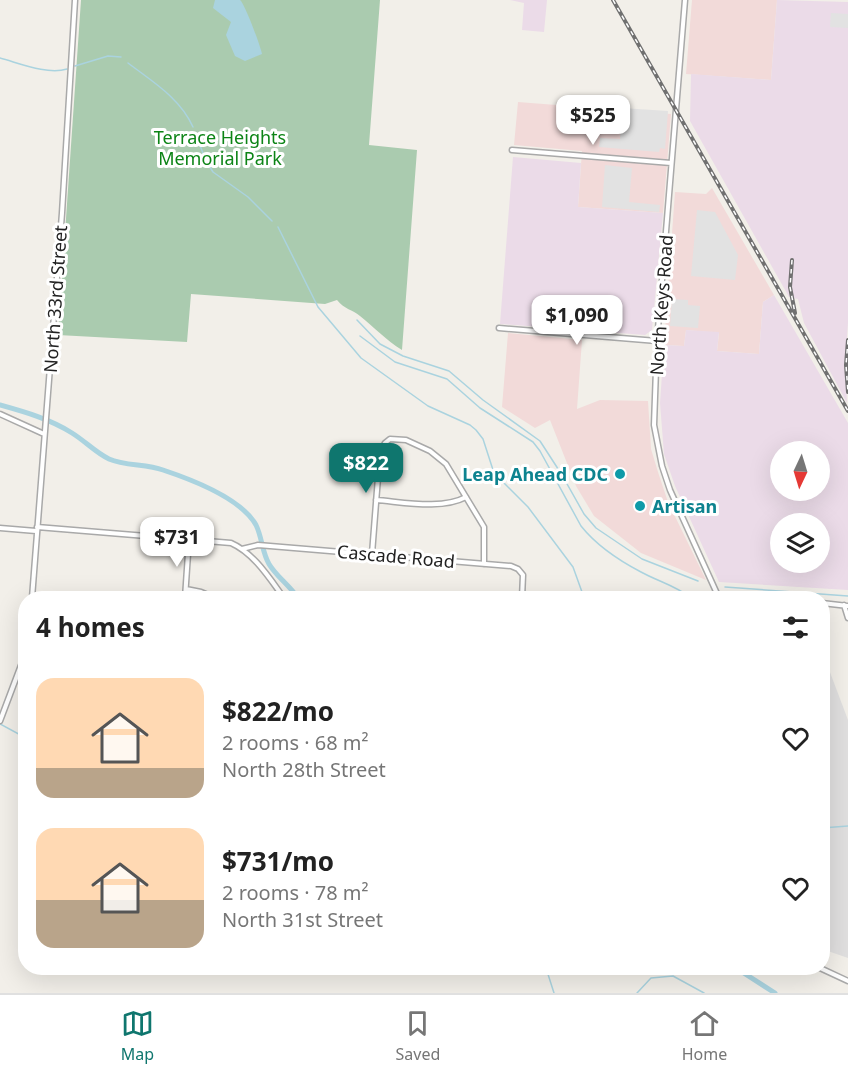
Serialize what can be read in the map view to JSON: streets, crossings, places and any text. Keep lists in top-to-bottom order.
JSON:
{
  "streets": {
    "street": ["North 33rd Street", "North Keys Road", "Cascade Road"]
  },
  "parks": ["Terrace Heights Memorial Park"],
  "places": ["Leap Ahead CDC", "Artisan"],
  "north": "bottom",
  "page": {
    "price": [
      "$525",
      "$1,090",
      "$822",
      "$731"
    ],
    "heading": "4 homes",
    "list": [
      {
        "name": "$822/mo",
        "note": "2 rooms · 68 m² · North 28th Street"
      },
      {
        "name": "$731/mo",
        "note": "2 rooms · 78 m² · North 31st Street"
      }
    ],
    "tabs": ["Map", "Saved", "Home"]
  }
}
